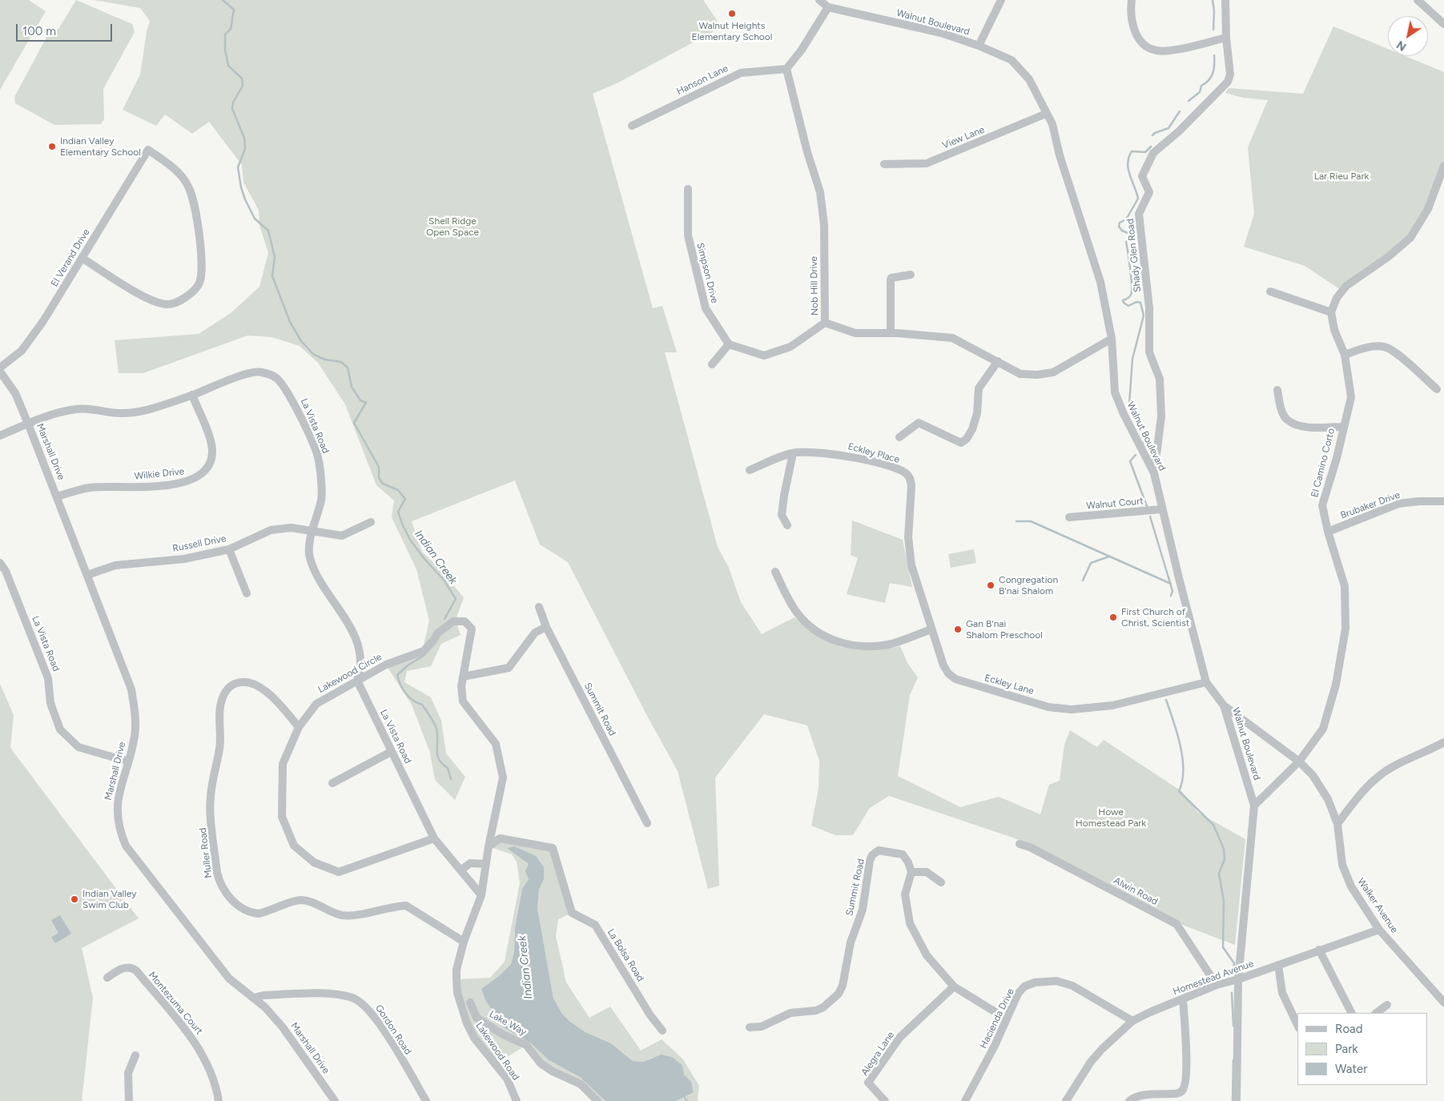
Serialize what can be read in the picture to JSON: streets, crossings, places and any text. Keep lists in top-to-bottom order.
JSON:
{
  "streets": {
    "street": [
      "Walnut Boulevard",
      "Hanson Lane",
      "View Lane",
      "Shady Glen Road",
      "El Verand Drive",
      "Simpson Drive",
      "Nob Hill Drive",
      "La Vista Road",
      "Marshall Drive",
      "Eckley Place",
      "El Camino Corto",
      "Wilkie Drive",
      "Walnut Court",
      "Brubaker Drive",
      "Russell Drive",
      "Lakewood Circle",
      "Eckley Lane",
      "Summit Road",
      "Muller Road",
      "Alwin Road",
      "Walker Avenue",
      "La Bolsa Road",
      "Homestead Avenue",
      "Montezuma Court",
      "Hacienda Drive",
      "Lake Way",
      "Gordon Road",
      "Lakewood Road",
      "Alegra Lane"
    ]
  },
  "crossings": [
    ["Walnut Boulevard", "View Lane"],
    ["Walnut Boulevard", "Shady Glen Road"],
    ["Walnut Boulevard", "Nob Hill Drive"],
    ["Walnut Boulevard", "El Camino Corto"],
    ["Walnut Boulevard", "Walnut Court"],
    ["Walnut Boulevard", "Eckley Lane"],
    ["Walnut Boulevard", "Walker Avenue"],
    ["Walnut Boulevard", "Homestead Avenue"],
    ["Hanson Lane", "Nob Hill Drive"],
    ["La Vista Road", "Marshall Drive"],
    ["La Vista Road", "Wilkie Drive"],
    ["La Vista Road", "Russell Drive"],
    ["La Vista Road", "Lakewood Circle"],
    ["Marshall Drive", "Wilkie Drive"],
    ["Marshall Drive", "Russell Drive"],
    ["Marshall Drive", "Gordon Road"],
    ["Eckley Place", "Eckley Lane"],
    ["El Camino Corto", "Brubaker Drive"],
    ["El Camino Corto", "Walker Avenue"],
    ["Lakewood Circle", "Muller Road"],
    ["Lakewood Circle", "La Bolsa Road"],
    ["Lakewood Circle", "Lakewood Road"],
    ["Muller Road", "Lakewood Road"],
    ["Alwin Road", "Homestead Avenue"],
    ["Walker Avenue", "Homestead Avenue"],
    ["Homestead Avenue", "Hacienda Drive"]
  ],
  "water": ["Indian Creek"],
  "parks": ["Lar Rieu Park", "Shell Ridge Open Space", "Howe Homestead Park"],
  "places": [
    "Walnut Heights Elementary School",
    "Indian Valley Elementary School",
    "Congregation B'nai Shalom",
    "First Church of Christ, Scientist",
    "Gan B'nai Shalom Preschool",
    "Indian Valley Swim Club"
  ],
  "legend": ["Road", "Park", "Water"],
  "scale_bar": "100 m",
  "north": "bottom left"
}
